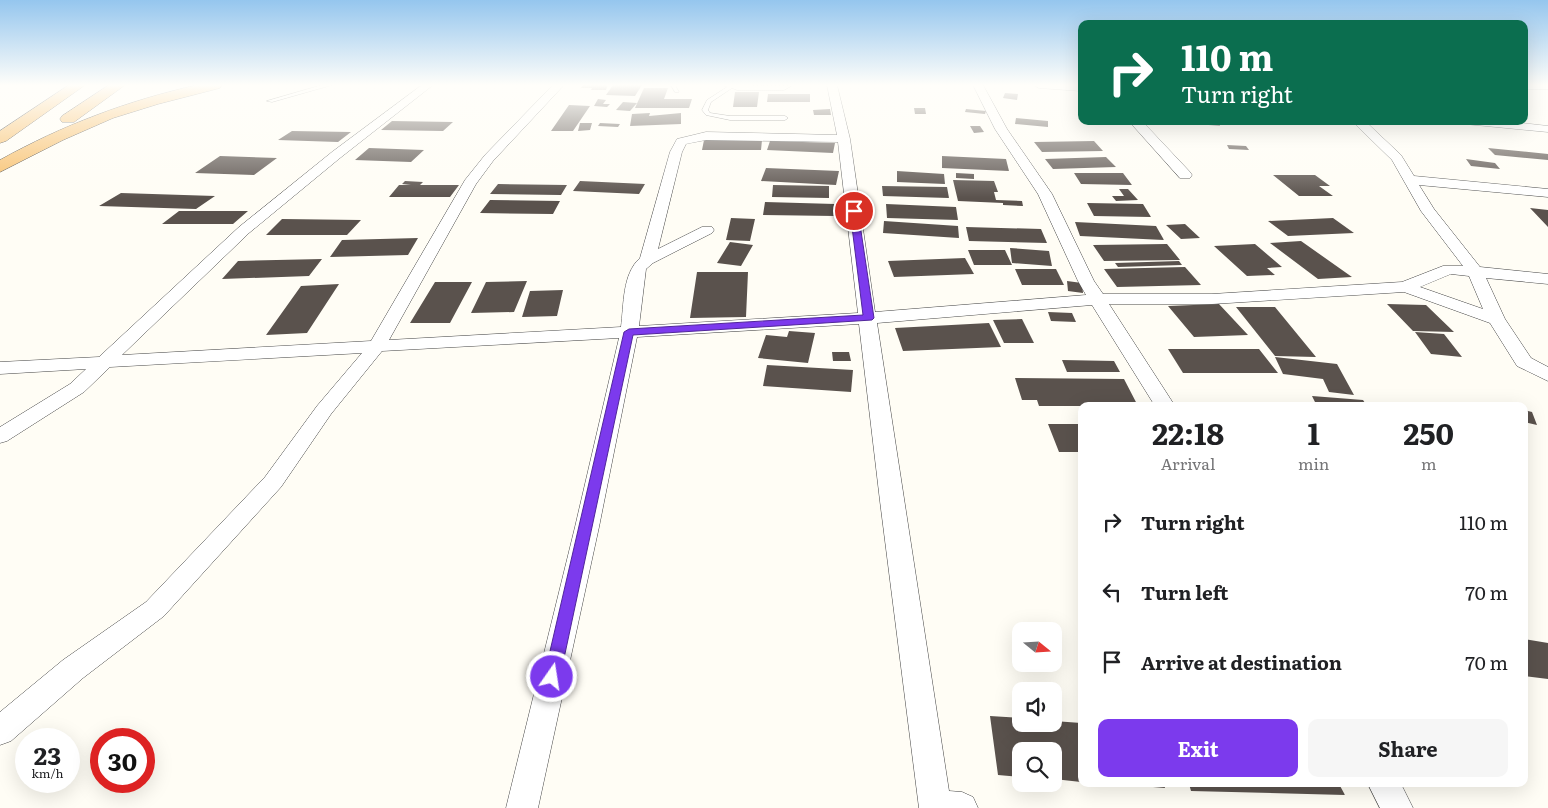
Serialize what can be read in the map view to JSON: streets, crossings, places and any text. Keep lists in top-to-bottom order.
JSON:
{
  "north": "right",
  "page": {
    "turn": ["110 m", "Turn right"],
    "eta": [
      "22:18",
      "Arrival",
      "1",
      "min",
      "250",
      "m"
    ],
    "list": [
      {
        "name": "Turn right",
        "value": "110 m"
      },
      {
        "name": "Turn left",
        "value": "70 m"
      },
      {
        "name": "Arrive at destination",
        "value": "70 m"
      }
    ],
    "buttons": ["Exit", "Share"],
    "speed": "23 km/h",
    "limit": "30"
  }
}
